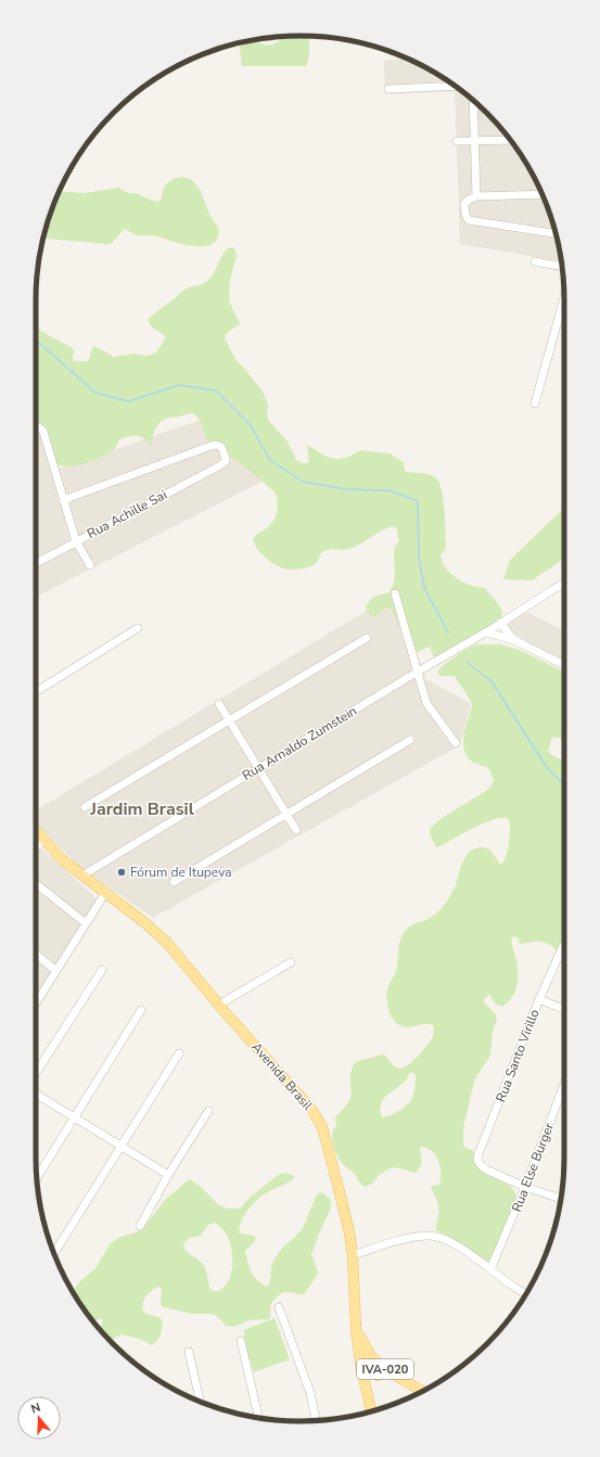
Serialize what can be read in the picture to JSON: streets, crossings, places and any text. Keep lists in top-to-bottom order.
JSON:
{
  "streets": {
    "main road": ["Avenida Brasil", "IVA-020"],
    "street": [
      "Rua Achille Sai",
      "Rua Arnaldo Zumstein",
      "Rua Santo Virillo",
      "Rua Else Burger"
    ]
  },
  "crossings": [
    ["Rua Arnaldo Zumstein", "Avenida Brasil"],
    ["Rua Santo Virillo", "Rua Else Burger"],
    ["Avenida Brasil", "IVA-020"]
  ],
  "districts": ["Jardim Brasil"],
  "places": ["Fórum de Itupeva"],
  "north": "top"
}
